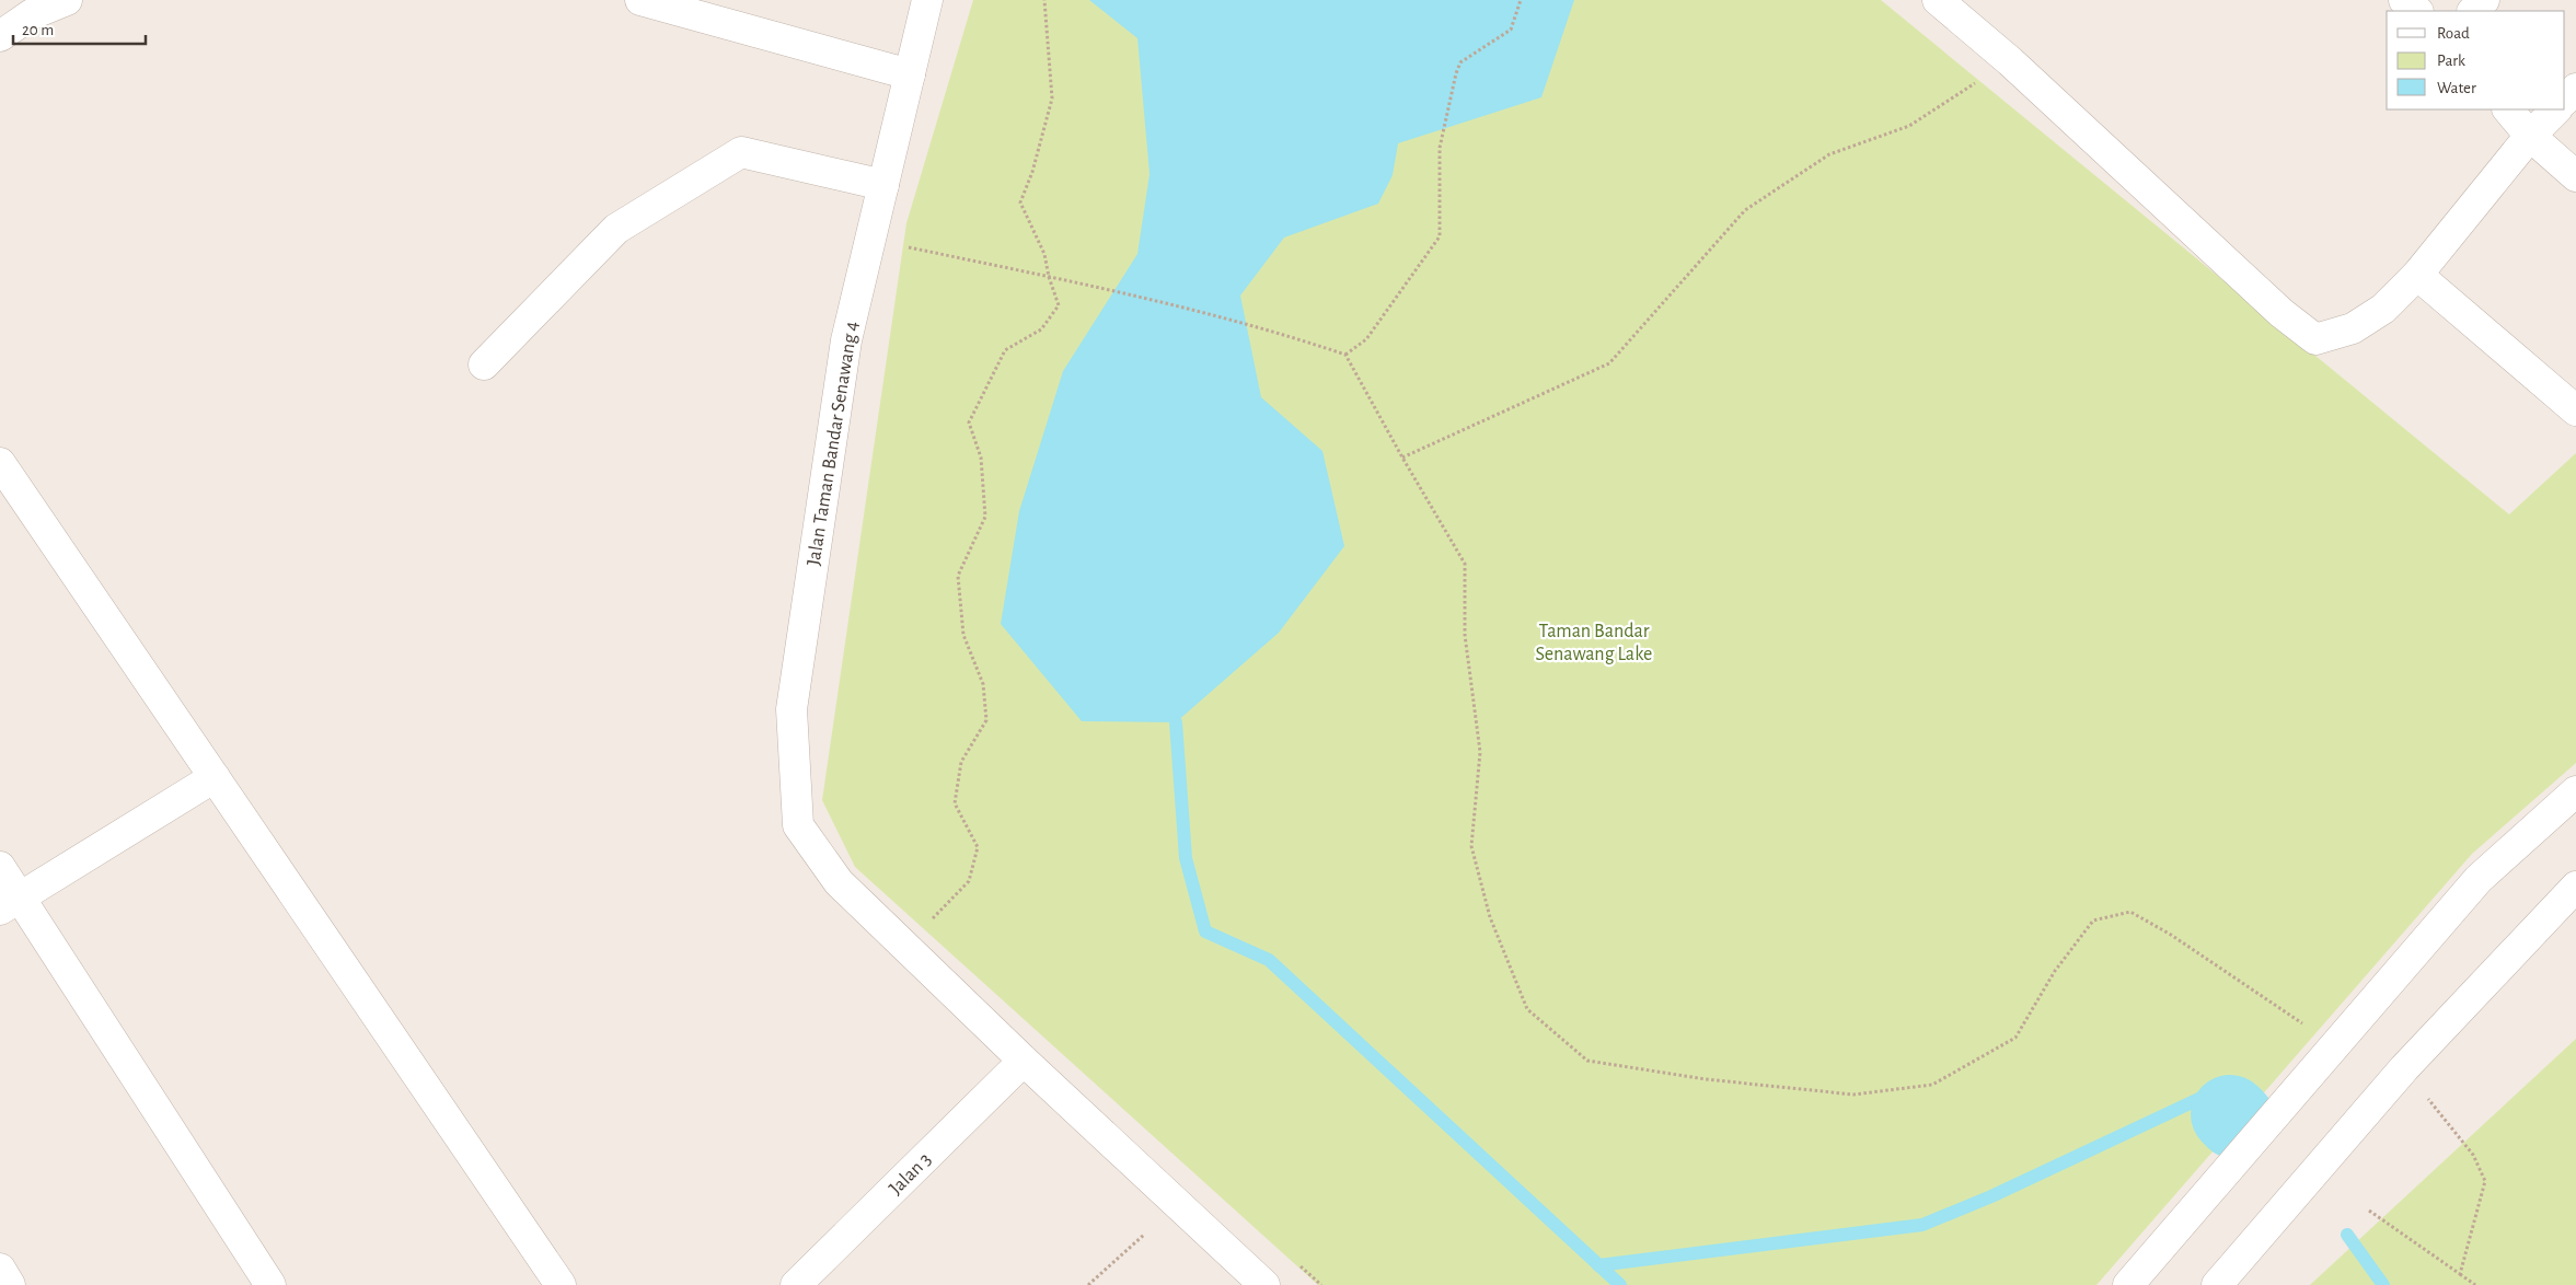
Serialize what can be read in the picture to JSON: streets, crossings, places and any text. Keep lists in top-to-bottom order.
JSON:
{
  "streets": {
    "street": ["Jalan Taman Bandar Senawang 4", "Jalan 3"]
  },
  "crossings": [
    ["Jalan Taman Bandar Senawang 4", "Jalan 3"]
  ],
  "parks": ["Taman Bandar Senawang Lake"],
  "legend": ["Road", "Park", "Water"],
  "scale_bar": "20 m"
}
